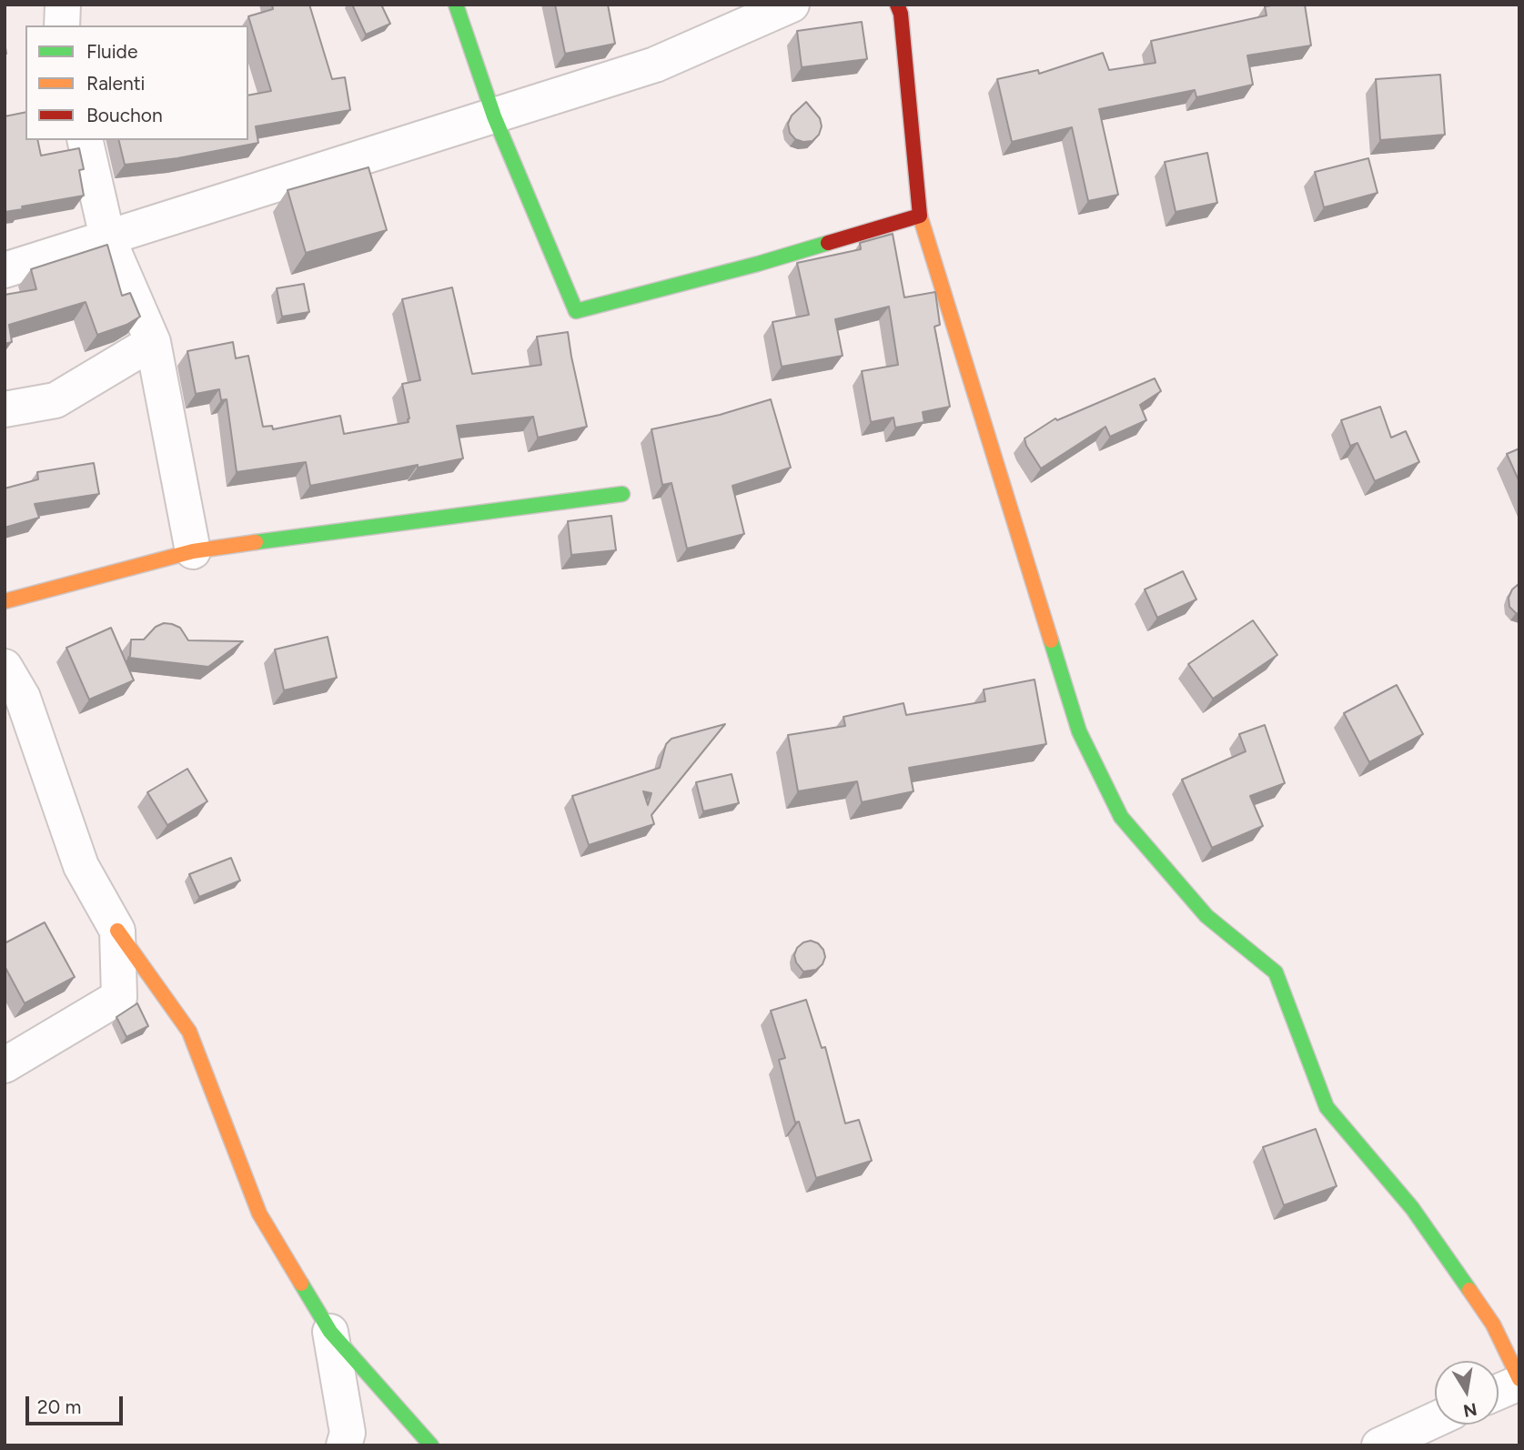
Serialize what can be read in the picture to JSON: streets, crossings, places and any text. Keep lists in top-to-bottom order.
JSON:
{
  "legend": ["Fluide", "Ralenti", "Bouchon"],
  "scale_bar": "20 m",
  "north": "bottom"
}
